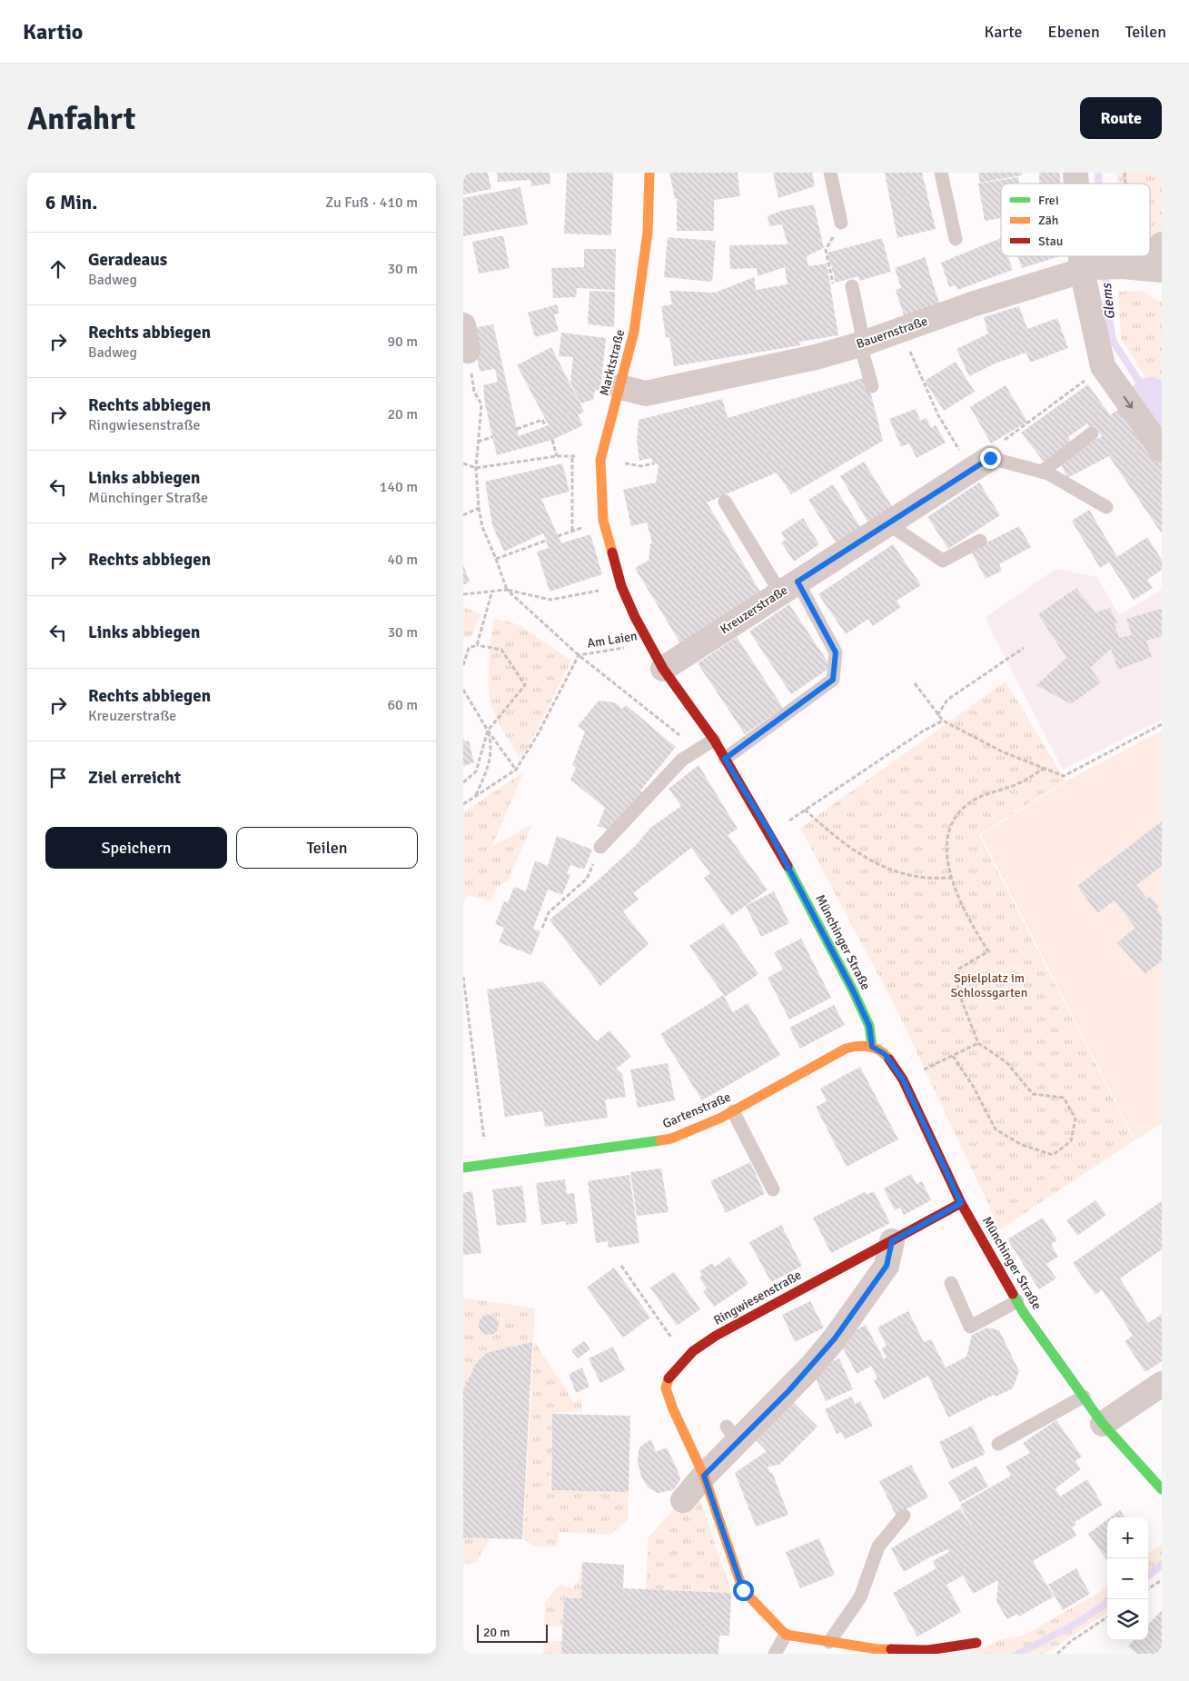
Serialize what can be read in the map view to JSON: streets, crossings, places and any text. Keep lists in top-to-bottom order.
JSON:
{
  "streets": {
    "street": [
      "Bauernstraße",
      "Marktstraße",
      "Kreuzerstraße",
      "Münchinger Straße",
      "Gartenstraße",
      "Ringwiesenstraße"
    ],
    "path": ["Am Laien"]
  },
  "crossings": [
    ["Bauernstraße", "Marktstraße"],
    ["Marktstraße", "Münchinger Straße"],
    ["Kreuzerstraße", "Münchinger Straße"],
    ["Am Laien", "Münchinger Straße"],
    ["Münchinger Straße", "Gartenstraße"],
    ["Münchinger Straße", "Ringwiesenstraße"]
  ],
  "water": ["Glems"],
  "parks": ["Spielplatz im Schlossgarten"],
  "legend": ["Frei", "Zäh", "Stau"],
  "scale_bar": "20 m",
  "page": {
    "header": "Kartio",
    "nav": ["Karte", "Ebenen", "Teilen"],
    "buttons": [
      "Route",
      ["Speichern", "Teilen"]
    ],
    "title": "Anfahrt",
    "heading": ["6 Min.", "Zu Fuß · 410 m"],
    "list": [
      ["Geradeaus", "Badweg", "30 m"],
      ["Rechts abbiegen", "Badweg", "90 m"],
      ["Rechts abbiegen", "Ringwiesenstraße", "20 m"],
      ["Links abbiegen", "Münchinger Straße", "140 m"],
      ["Rechts abbiegen", "40 m"],
      ["Links abbiegen", "30 m"],
      ["Rechts abbiegen", "Kreuzerstraße", "60 m"],
      "Ziel erreicht"
    ],
    "map_buttons": ["+", "−"],
    "scale": "20 m"
  }
}
